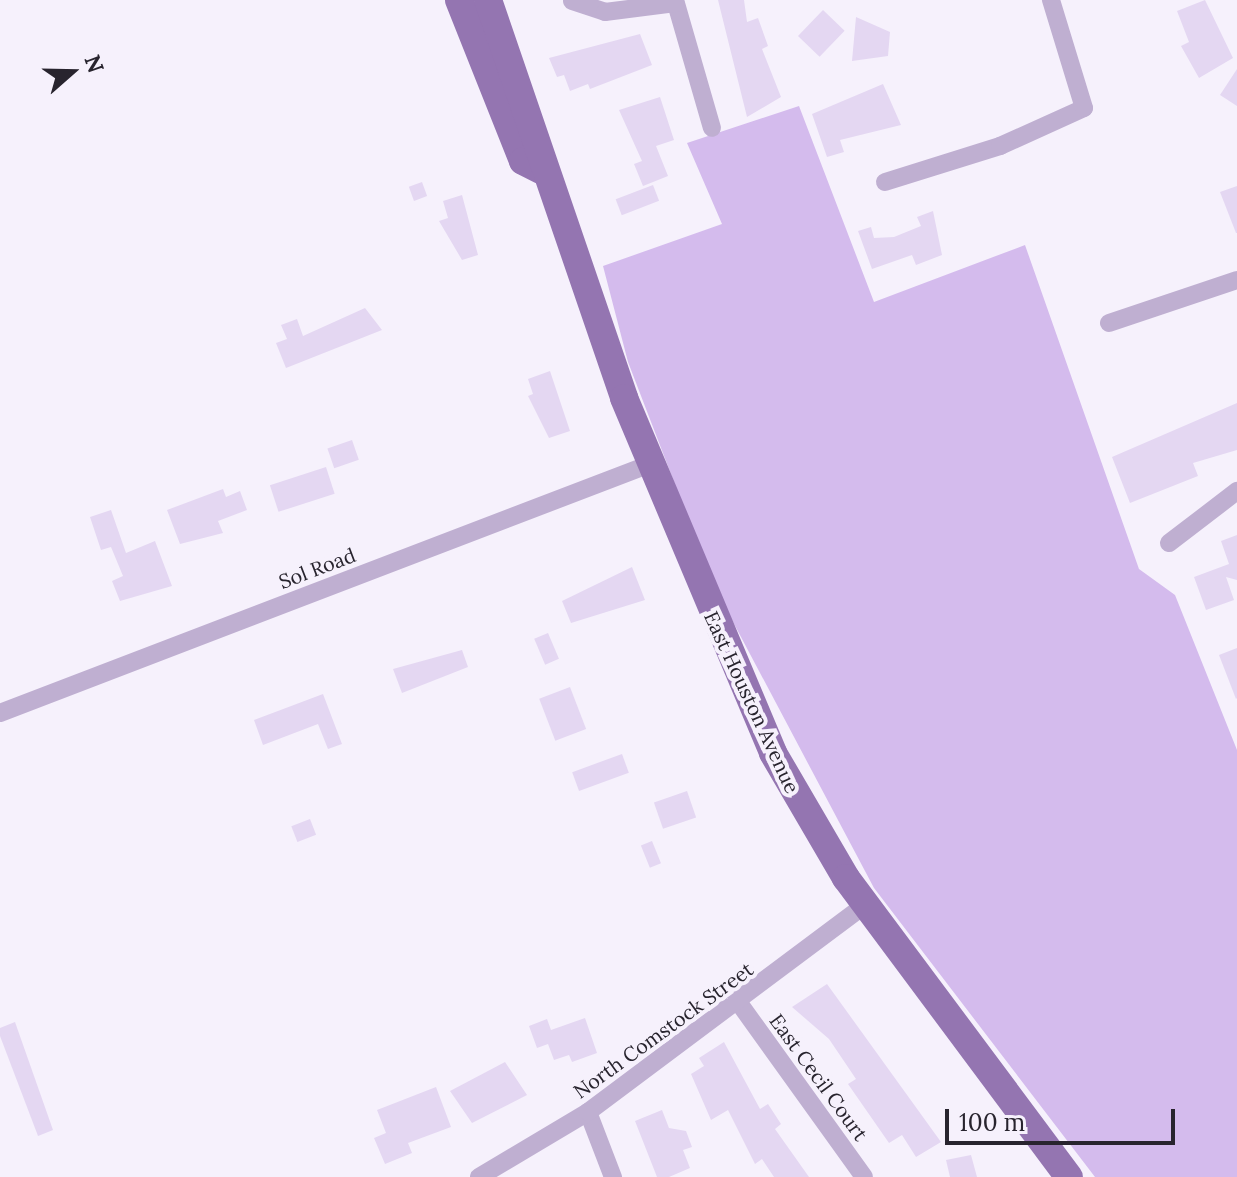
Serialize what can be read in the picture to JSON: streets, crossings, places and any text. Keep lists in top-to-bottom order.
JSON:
{
  "streets": {
    "main road": ["East Houston Avenue"],
    "street": ["Sol Road", "North Comstock Street", "East Cecil Court"]
  },
  "crossings": [
    ["Sol Road", "East Houston Avenue"],
    ["East Houston Avenue", "North Comstock Street"],
    ["North Comstock Street", "East Cecil Court"]
  ],
  "scale_bar": "100 m",
  "north": "right"
}
